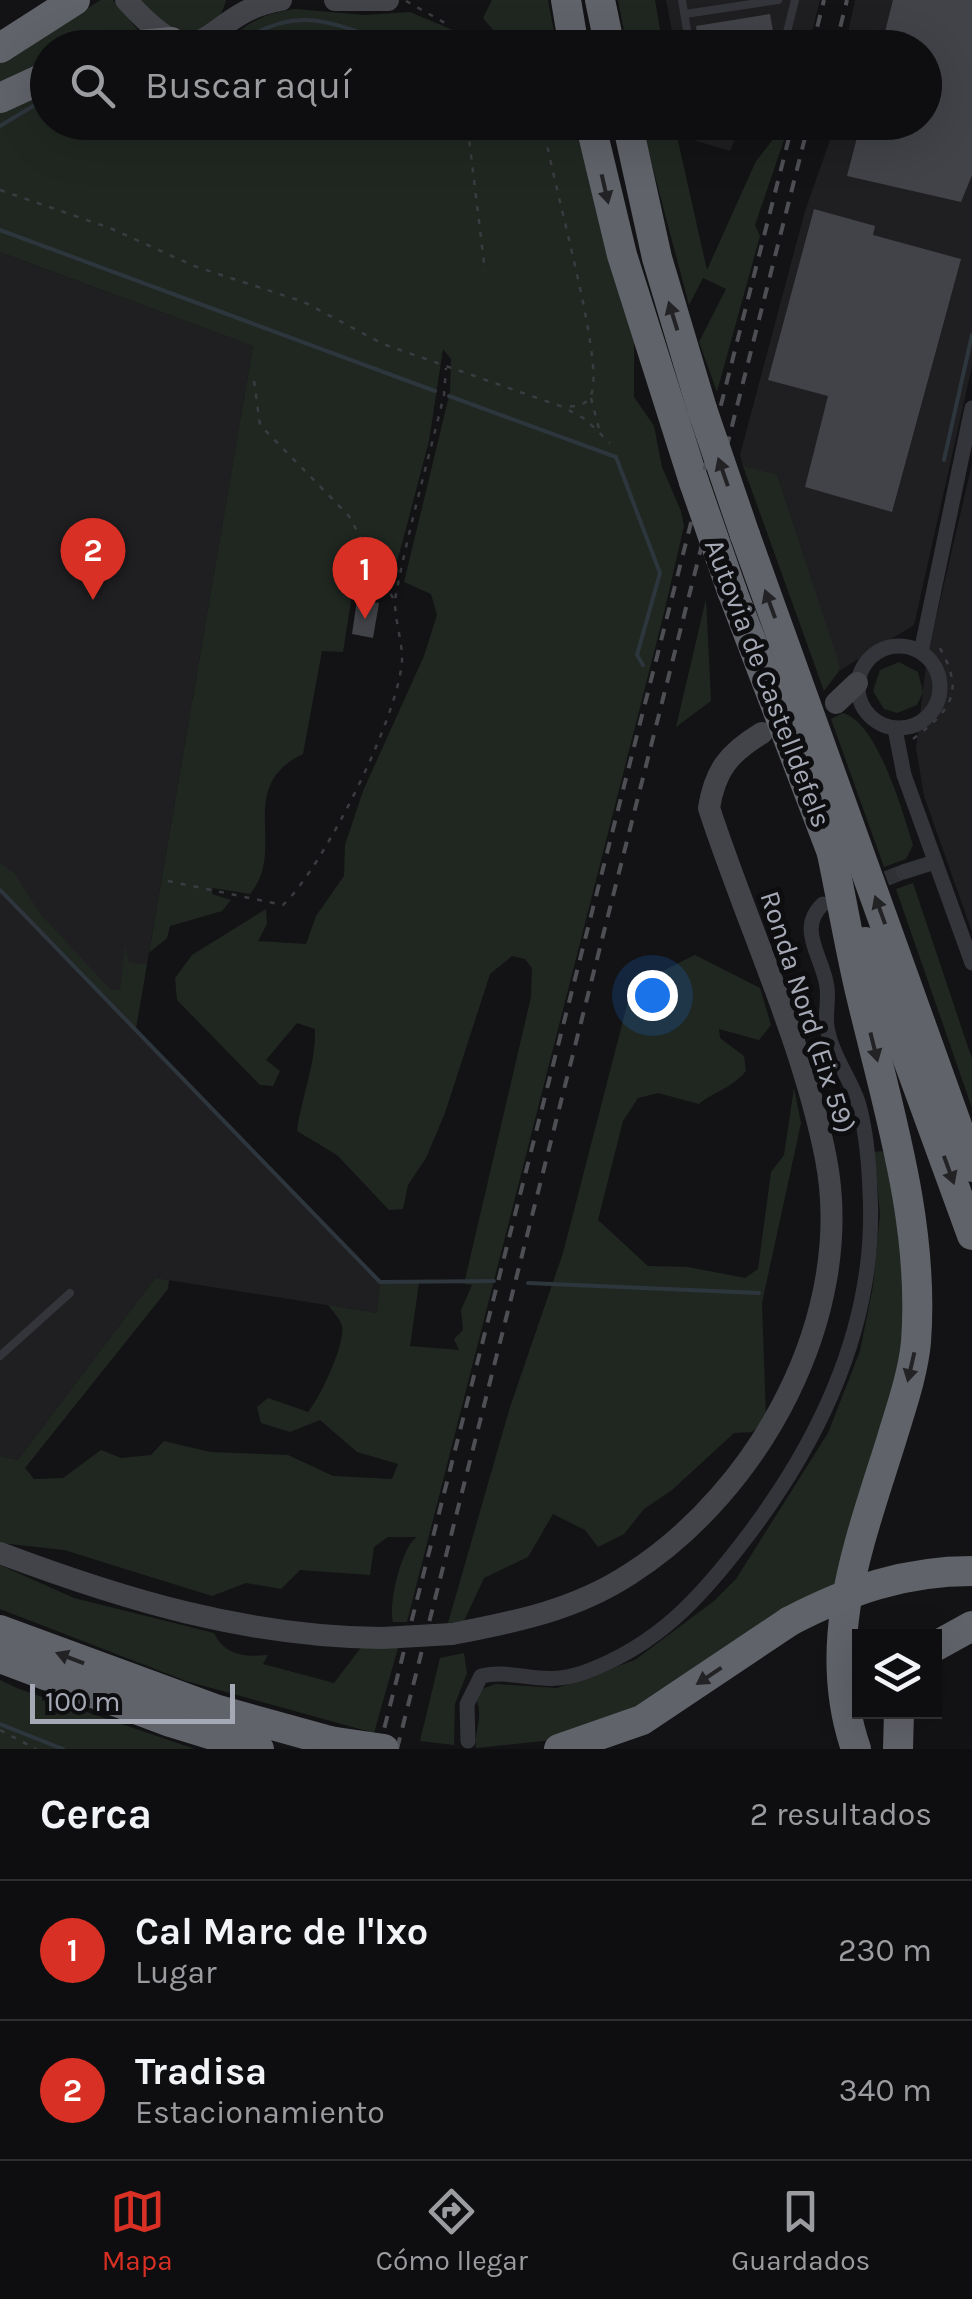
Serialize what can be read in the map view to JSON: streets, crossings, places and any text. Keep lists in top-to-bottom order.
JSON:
{
  "streets": {
    "highway": ["Autovia de Castelldefels"],
    "main road": ["Ronda Nord (Eix 59)"]
  },
  "scale_bar": "100 m",
  "page": {
    "search": "Buscar aquí",
    "pins": ["2", "1"],
    "scale": "100 m",
    "heading": ["Cerca", "2 resultados"],
    "list": [
      {
        "mark": "1",
        "name": "Cal Marc de l'Ixo",
        "note": "Lugar",
        "value": "230 m"
      },
      {
        "mark": "2",
        "name": "Tradisa",
        "note": "Estacionamiento",
        "value": "340 m"
      }
    ],
    "nav": ["Mapa", "Cómo llegar", "Guardados"]
  }
}
